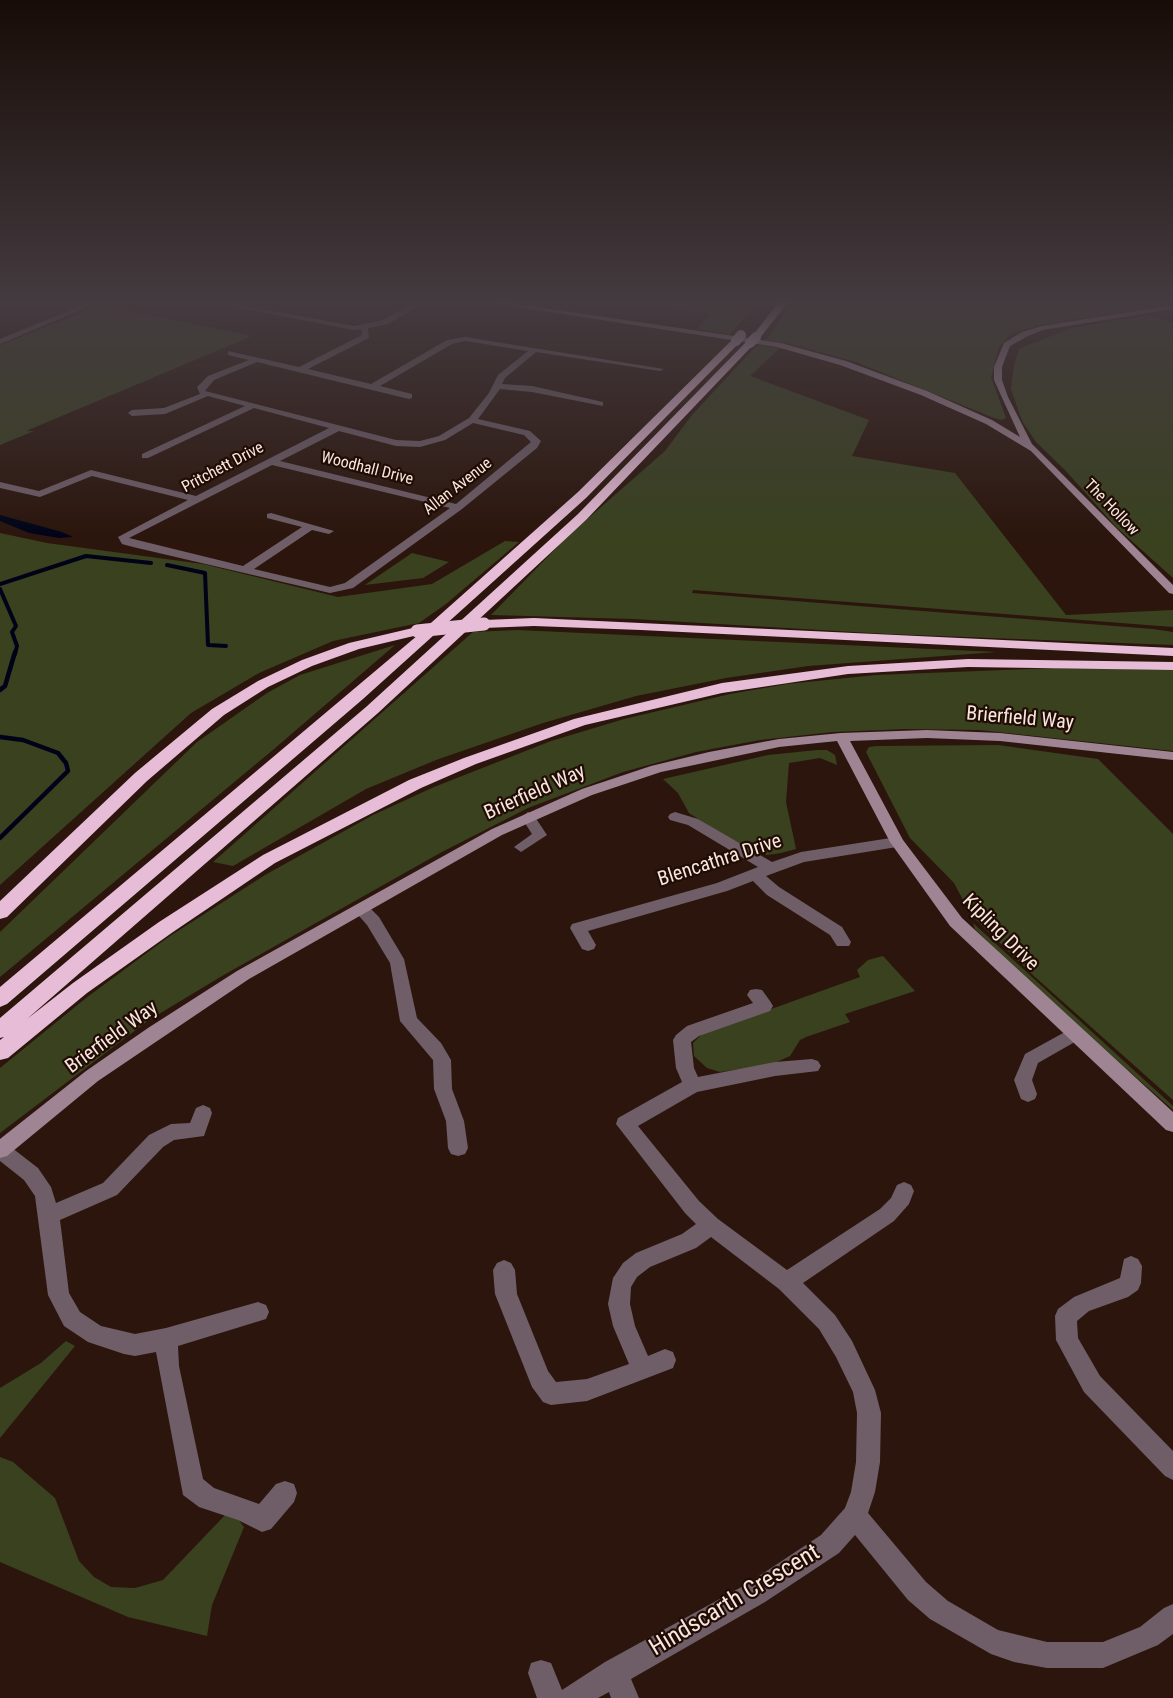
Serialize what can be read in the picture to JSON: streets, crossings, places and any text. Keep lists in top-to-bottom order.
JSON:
{
  "streets": {
    "street": [
      "Pritchett Drive",
      "Woodhall Drive",
      "Allan Avenue",
      "The Hollow",
      "Brierfield Way",
      "Blencathra Drive",
      "Kipling Drive",
      "Hindscarth Crescent"
    ]
  },
  "crossings": [
    ["Pritchett Drive", "Woodhall Drive"],
    ["Pritchett Drive", "Allan Avenue"],
    ["Woodhall Drive", "Allan Avenue"],
    ["Brierfield Way", "Kipling Drive"],
    ["Blencathra Drive", "Kipling Drive"]
  ]
}
